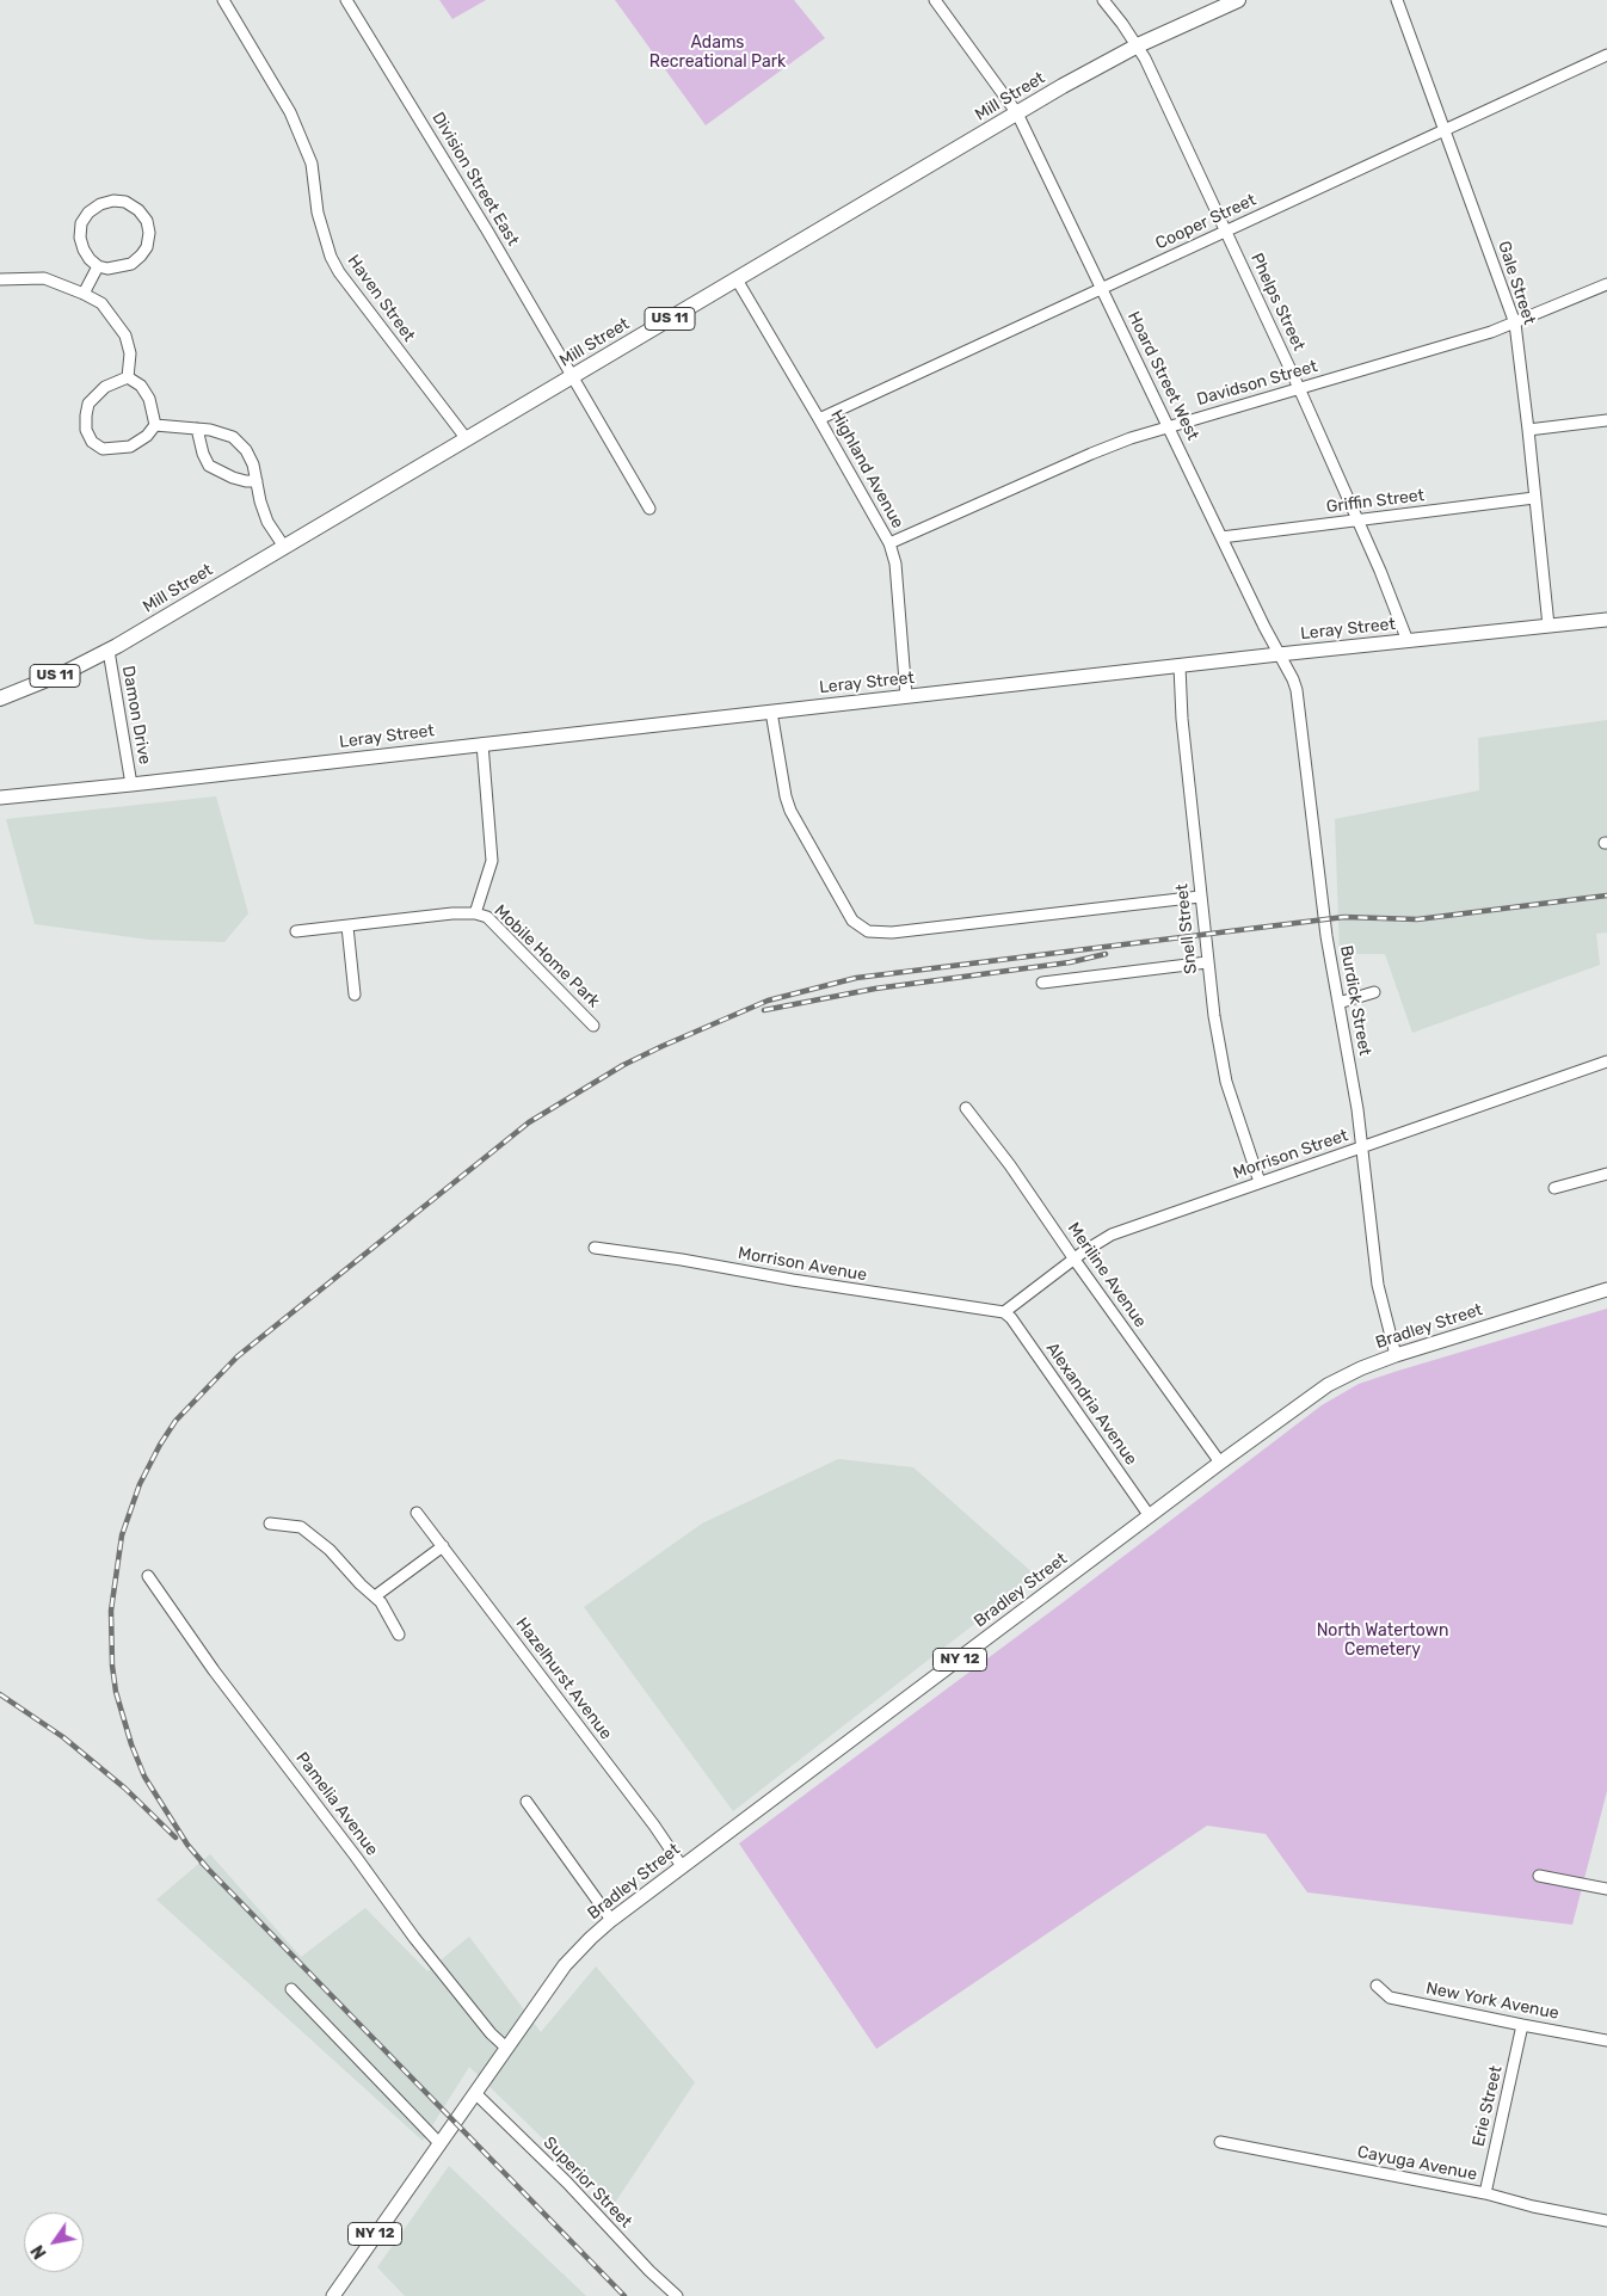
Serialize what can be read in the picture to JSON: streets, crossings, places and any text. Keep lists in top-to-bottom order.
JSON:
{
  "streets": {
    "highway": ["Mill Street", "US 11"],
    "main road": ["Leray Street", "Bradley Street", "NY 12"],
    "street": [
      "Division Street East",
      "Cooper Street",
      "Gale Street",
      "Haven Street",
      "Phelps Street",
      "Hoard Street West",
      "Davidson Street",
      "Highland Avenue",
      "Griffin Street",
      "Damon Drive",
      "Snell Street",
      "Mobile Home Park",
      "Burdick Street",
      "Morrison Street",
      "Morrison Avenue",
      "Meriline Avenue",
      "Alexandria Avenue",
      "Hazelhurst Avenue",
      "Pamelia Avenue",
      "New York Avenue",
      "Erie Street",
      "Cayuga Avenue",
      "Superior Street"
    ]
  },
  "crossings": [
    ["Mill Street", "Division Street East"],
    ["Mill Street", "Haven Street"],
    ["Mill Street", "Phelps Street"],
    ["Mill Street", "Hoard Street West"],
    ["Mill Street", "Highland Avenue"],
    ["Mill Street", "Damon Drive"],
    ["Cooper Street", "Gale Street"],
    ["Cooper Street", "Phelps Street"],
    ["Cooper Street", "Hoard Street West"],
    ["Cooper Street", "Highland Avenue"],
    ["Gale Street", "Davidson Street"],
    ["Gale Street", "Griffin Street"],
    ["Gale Street", "Leray Street"],
    ["Phelps Street", "Davidson Street"],
    ["Phelps Street", "Griffin Street"],
    ["Phelps Street", "Leray Street"],
    ["Hoard Street West", "Davidson Street"],
    ["Hoard Street West", "Griffin Street"],
    ["Hoard Street West", "Leray Street"],
    ["Hoard Street West", "Burdick Street"],
    ["Davidson Street", "Highland Avenue"],
    ["Highland Avenue", "Leray Street"],
    ["Leray Street", "Damon Drive"],
    ["Leray Street", "Snell Street"],
    ["Leray Street", "Mobile Home Park"],
    ["Leray Street", "Burdick Street"],
    ["Snell Street", "Morrison Street"],
    ["Burdick Street", "Morrison Street"],
    ["Burdick Street", "Bradley Street"],
    ["Morrison Street", "Morrison Avenue"],
    ["Morrison Street", "Meriline Avenue"],
    ["Morrison Street", "Alexandria Avenue"],
    ["Morrison Avenue", "Alexandria Avenue"],
    ["Meriline Avenue", "Bradley Street"],
    ["Bradley Street", "Alexandria Avenue"],
    ["Bradley Street", "Hazelhurst Avenue"],
    ["Bradley Street", "Pamelia Avenue"],
    ["Bradley Street", "Superior Street"],
    ["New York Avenue", "Erie Street"],
    ["Erie Street", "Cayuga Avenue"]
  ],
  "parks": ["Adams Recreational Park", "North Watertown Cemetery"],
  "north": "bottom left"
}
